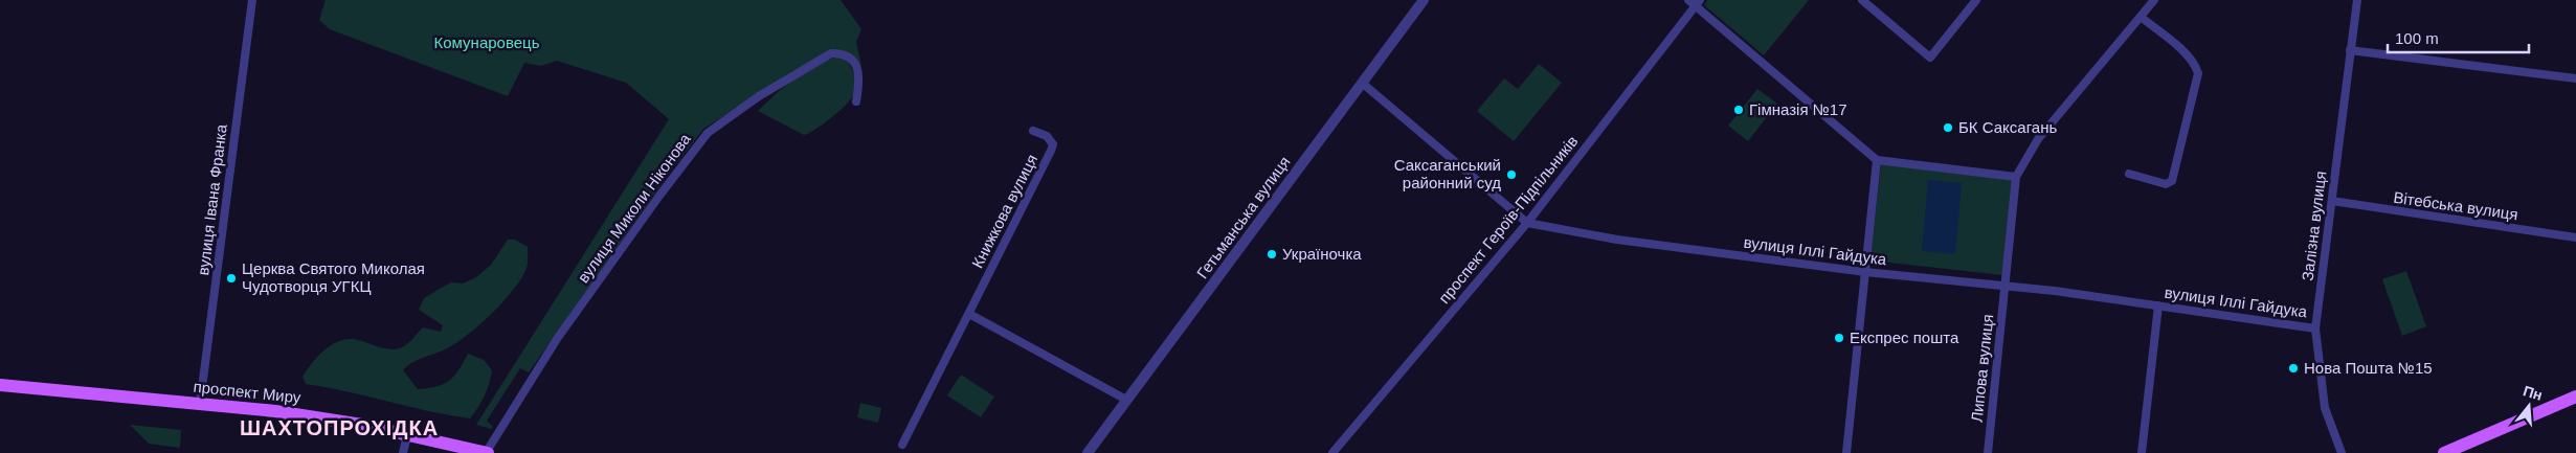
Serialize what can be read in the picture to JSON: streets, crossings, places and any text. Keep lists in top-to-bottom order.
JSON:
{
  "streets": {
    "main road": ["проспект Миру"],
    "street": [
      "вулиця Івана Франка",
      "Вітебська вулиця",
      "вулиця Миколи Ніконова",
      "Книжкова вулиця",
      "Гетьманська вулиця",
      "проспект Героїв-Підпільників",
      "Залізна вулиця",
      "вулиця Іллі Гайдука",
      "Липова вулиця"
    ]
  },
  "crossings": [
    ["вулиця Івана Франка", "проспект Миру"],
    ["Вітебська вулиця", "Залізна вулиця"],
    ["вулиця Миколи Ніконова", "проспект Миру"],
    ["Гетьманська вулиця", "вулиця Іллі Гайдука"],
    ["проспект Героїв-Підпільників", "вулиця Іллі Гайдука"],
    ["Залізна вулиця", "вулиця Іллі Гайдука"],
    ["вулиця Іллі Гайдука", "Липова вулиця"]
  ],
  "districts": ["ШАХТОПРОХІДКА"],
  "parks": ["Комунаровець"],
  "places": [
    "Гімназія №17",
    "БК Саксагань",
    "Саксаганський районний суд",
    "Україночка",
    "Церква Святого Миколая Чудотворця УГКЦ",
    "Експрес пошта",
    "Нова Пошта №15"
  ],
  "scale_bar": "100 m",
  "north": "top"
}
